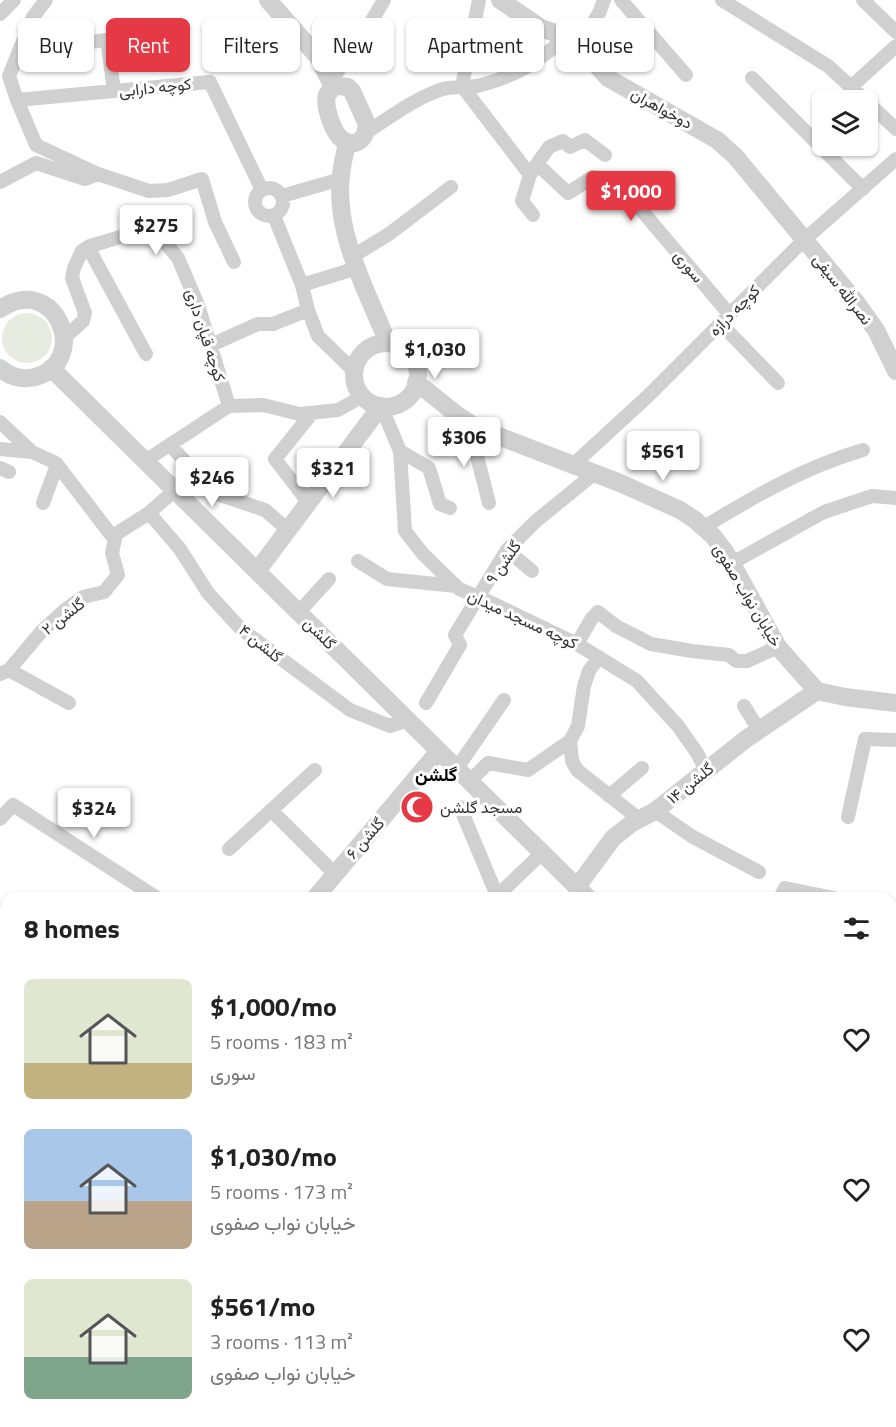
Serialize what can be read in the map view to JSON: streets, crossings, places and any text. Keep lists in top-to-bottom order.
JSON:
{
  "streets": {
    "street": [
      "کوچه دارابی",
      "دوخواهران",
      "سوری",
      "نصرالله سیفی",
      "کوچه درازه",
      "کوچه قپان داری",
      "گلشن ۹",
      "خیابان نواب صفوی",
      "گلشن ۲",
      "کوچه مسجد میدان",
      "گلشن",
      "گلشن ۴",
      "گلشن ۱۴",
      "گلشن ۶"
    ]
  },
  "crossings": [
    ["دوخواهران", "نصرالله سیفی"],
    ["دوخواهران", "کوچه درازه"],
    ["سوری", "کوچه درازه"],
    ["نصرالله سیفی", "کوچه درازه"],
    ["کوچه درازه", "خیابان نواب صفوی"],
    ["گلشن ۹", "خیابان نواب صفوی"],
    ["گلشن ۹", "کوچه مسجد میدان"],
    ["خیابان نواب صفوی", "کوچه مسجد میدان"],
    ["خیابان نواب صفوی", "گلشن ۱۴"],
    ["کوچه مسجد میدان", "گلشن ۱۴"],
    ["گلشن", "گلشن ۴"],
    ["گلشن", "گلشن ۶"]
  ],
  "districts": ["گلشن"],
  "places": {
    "mosque": ["مسجد گلشن"]
  },
  "page": {
    "chip": [
      "Buy",
      "Rent",
      "Filters",
      "New",
      "Apartment",
      "House"
    ],
    "price": [
      "$1,000",
      "$275",
      "$1,030",
      "$306",
      "$561",
      "$321",
      "$246",
      "$324"
    ],
    "heading": "8 homes",
    "list": [
      {
        "name": "$1,000/mo",
        "note": "5 rooms · 183 m² · سوری"
      },
      {
        "name": "$1,030/mo",
        "note": "5 rooms · 173 m² · خیابان نواب صفوی"
      },
      {
        "name": "$561/mo",
        "note": "3 rooms · 113 m² · خیابان نواب صفوی"
      }
    ]
  }
}
